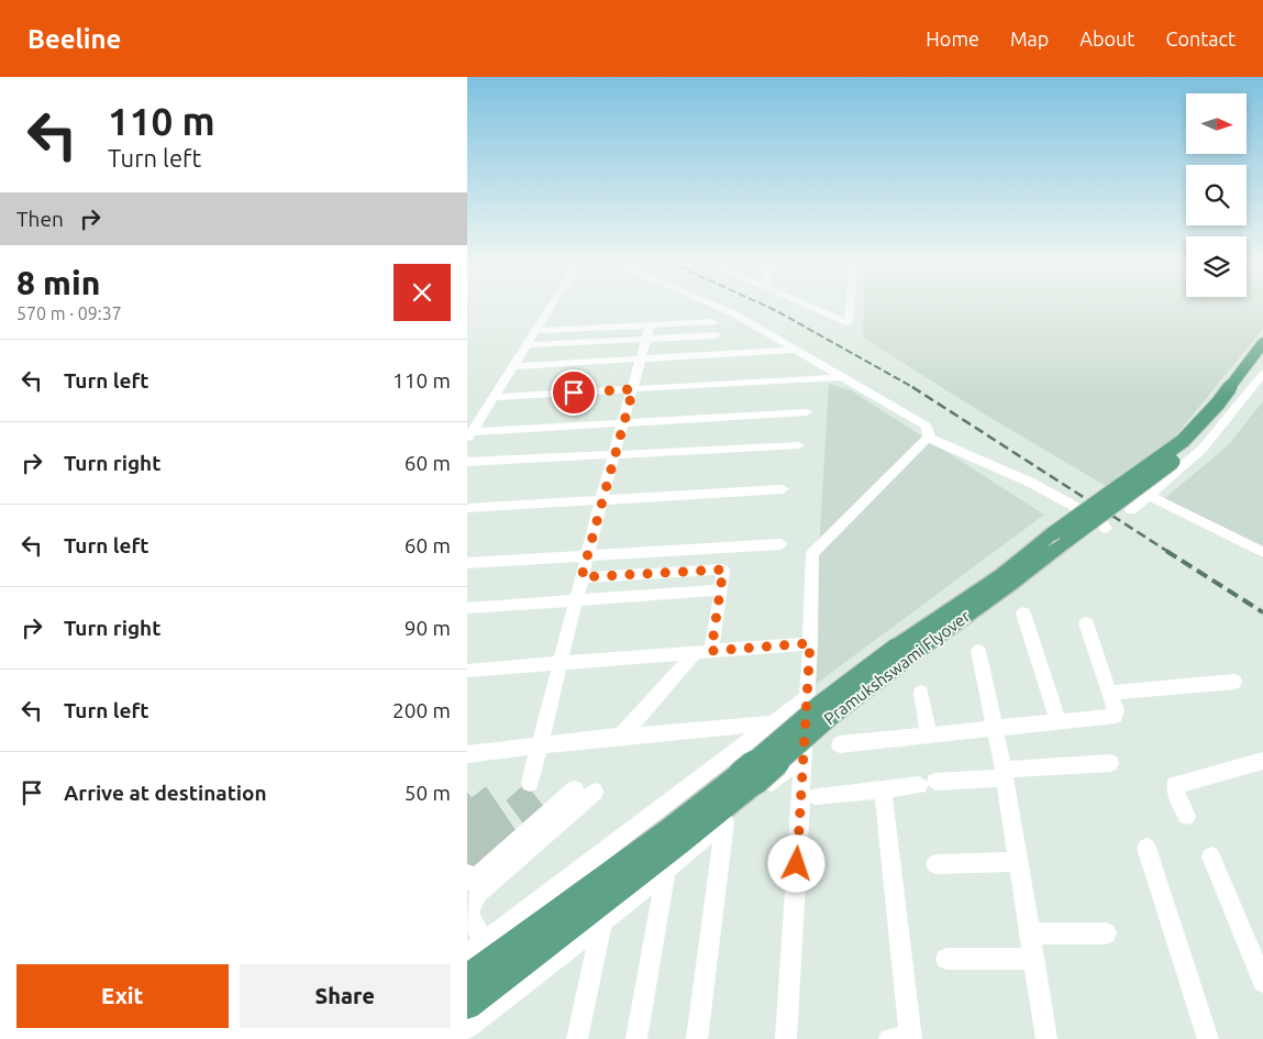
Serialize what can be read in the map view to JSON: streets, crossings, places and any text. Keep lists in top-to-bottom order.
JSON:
{
  "streets": {
    "main road": ["Pramukshswami Flyover"]
  },
  "north": "right",
  "page": {
    "header": "Beeline",
    "nav": [
      "Home",
      "Map",
      "About",
      "Contact"
    ],
    "turn": ["110 m", "Turn left"],
    "then": "Then",
    "heading": ["8 min", "570 m · 09:37"],
    "list": [
      {
        "name": "Turn left",
        "value": "110 m"
      },
      {
        "name": "Turn right",
        "value": "60 m"
      },
      {
        "name": "Turn left",
        "value": "60 m"
      },
      {
        "name": "Turn right",
        "value": "90 m"
      },
      {
        "name": "Turn left",
        "value": "200 m"
      },
      {
        "name": "Arrive at destination",
        "value": "50 m"
      }
    ],
    "buttons": ["Exit", "Share"]
  }
}
